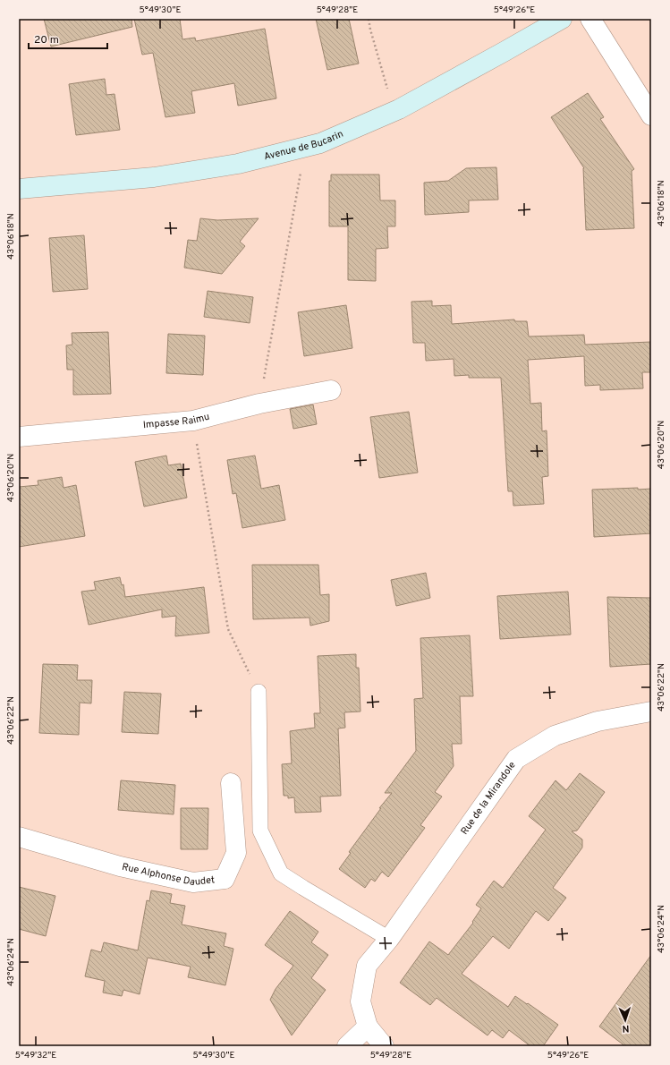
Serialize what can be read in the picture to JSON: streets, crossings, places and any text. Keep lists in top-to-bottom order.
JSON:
{
  "streets": {
    "street": [
      "Avenue de Bucarin",
      "Impasse Raimu",
      "Rue de la Mirandole",
      "Rue Alphonse Daudet"
    ]
  },
  "scale_bar": "20 m",
  "north": "bottom",
  "coordinates": [
    "5°49'30\"E",
    "5°49'28\"E",
    "5°49'26\"E",
    "43°06'18\"N",
    "43°06'20\"N",
    "43°06'22\"N",
    "43°06'24\"N",
    "5°49'32\"E"
  ]
}
